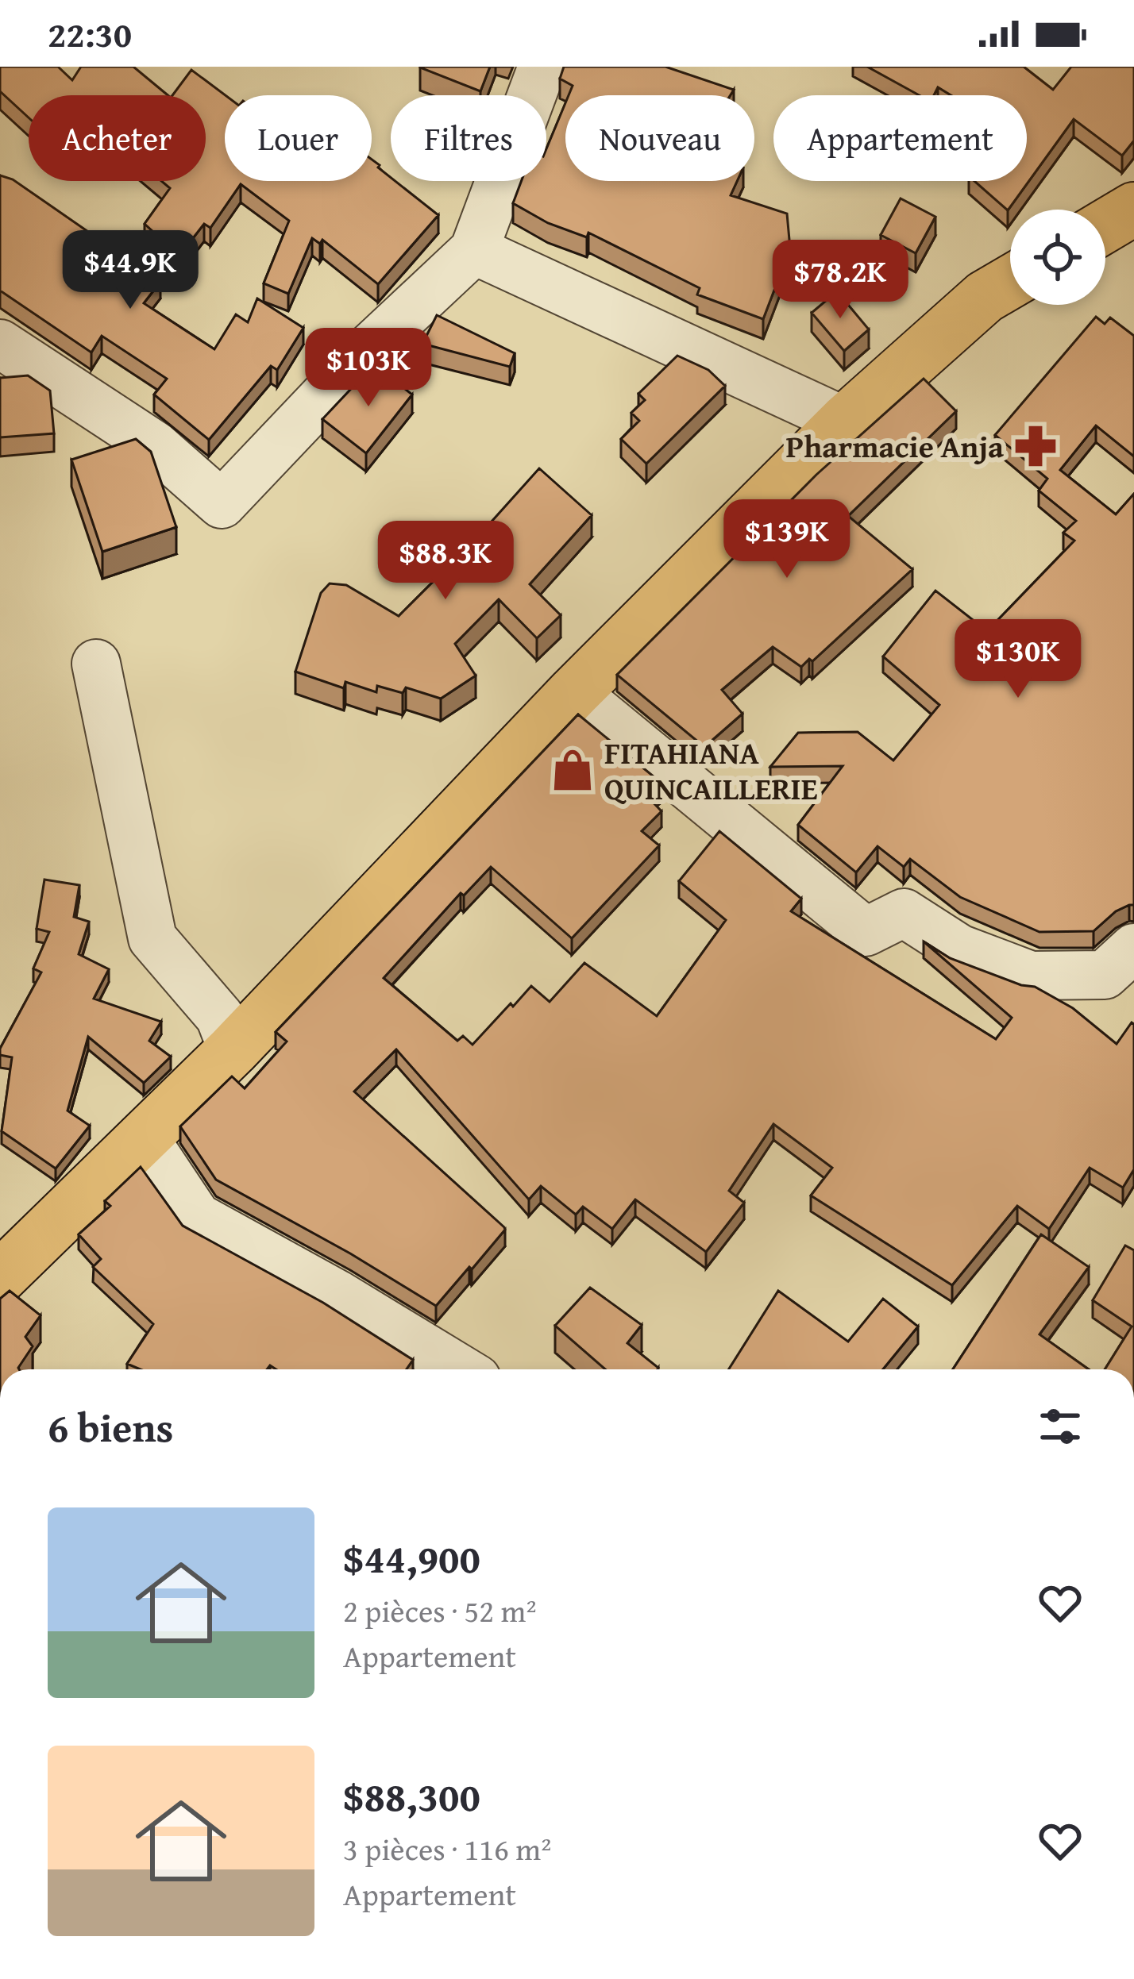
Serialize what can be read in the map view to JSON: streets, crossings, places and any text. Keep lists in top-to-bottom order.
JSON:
{
  "places": {
    "pharmacy": ["Pharmacie Anja"],
    "shop": ["FITAHIANA QUINCAILLERIE"]
  },
  "page": {
    "status": "22:30",
    "chip": [
      "Acheter",
      "Louer",
      "Filtres",
      "Nouveau",
      "Appartement"
    ],
    "price": [
      "$44.9K",
      "$78.2K",
      "$103K",
      "$139K",
      "$88.3K",
      "$130K"
    ],
    "heading": "6 biens",
    "list": [
      {
        "name": "$44,900",
        "note": "2 pièces · 52 m² · Appartement"
      },
      {
        "name": "$88,300",
        "note": "3 pièces · 116 m² · Appartement"
      }
    ]
  }
}
